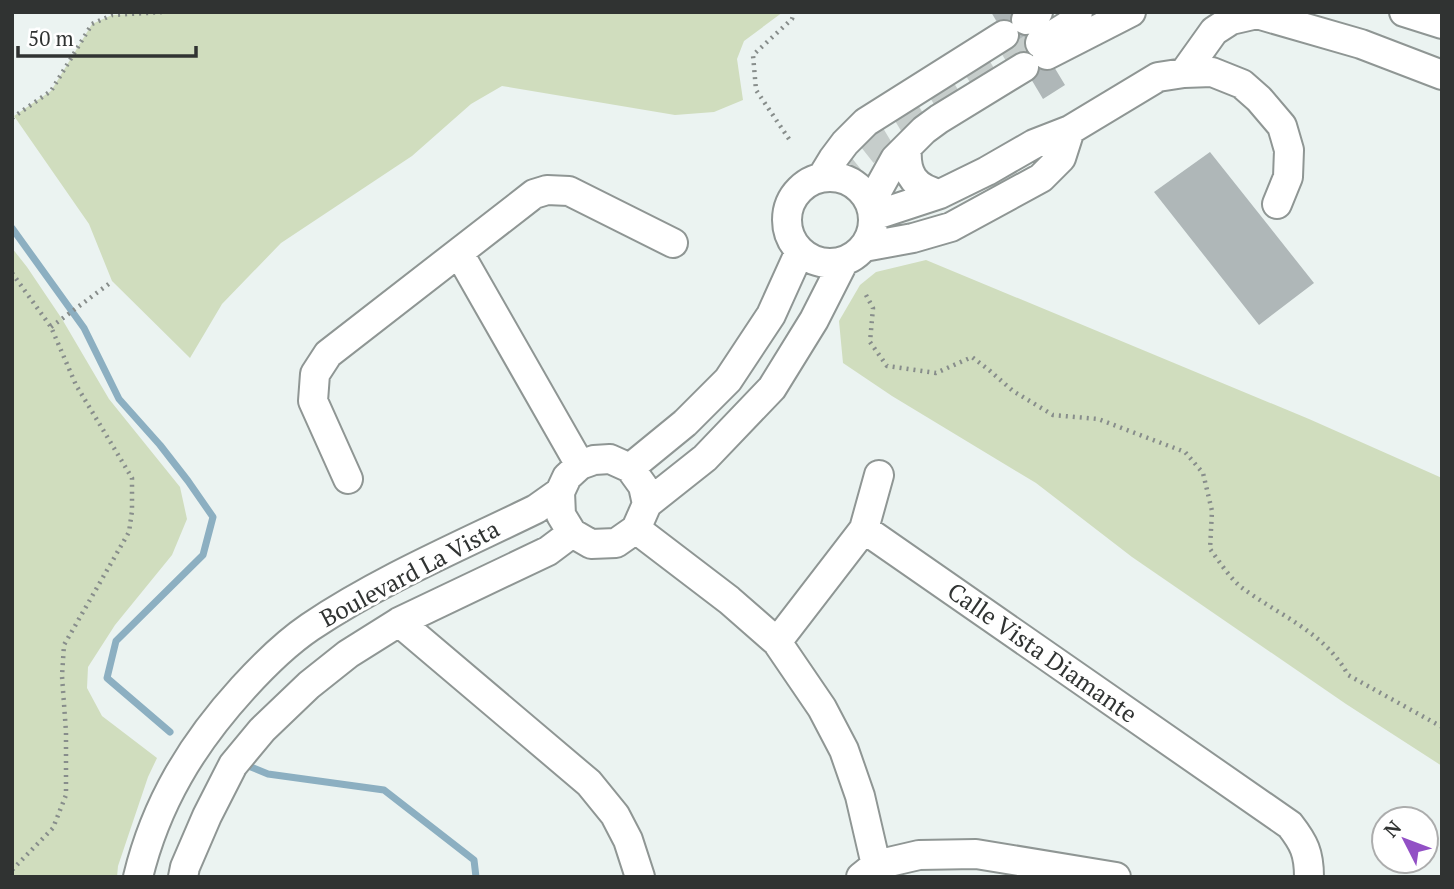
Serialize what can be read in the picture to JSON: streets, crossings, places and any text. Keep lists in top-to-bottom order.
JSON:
{
  "streets": {
    "street": ["Boulevard La Vista", "Calle Vista Diamante"]
  },
  "scale_bar": "50 m",
  "north": "top left"
}
